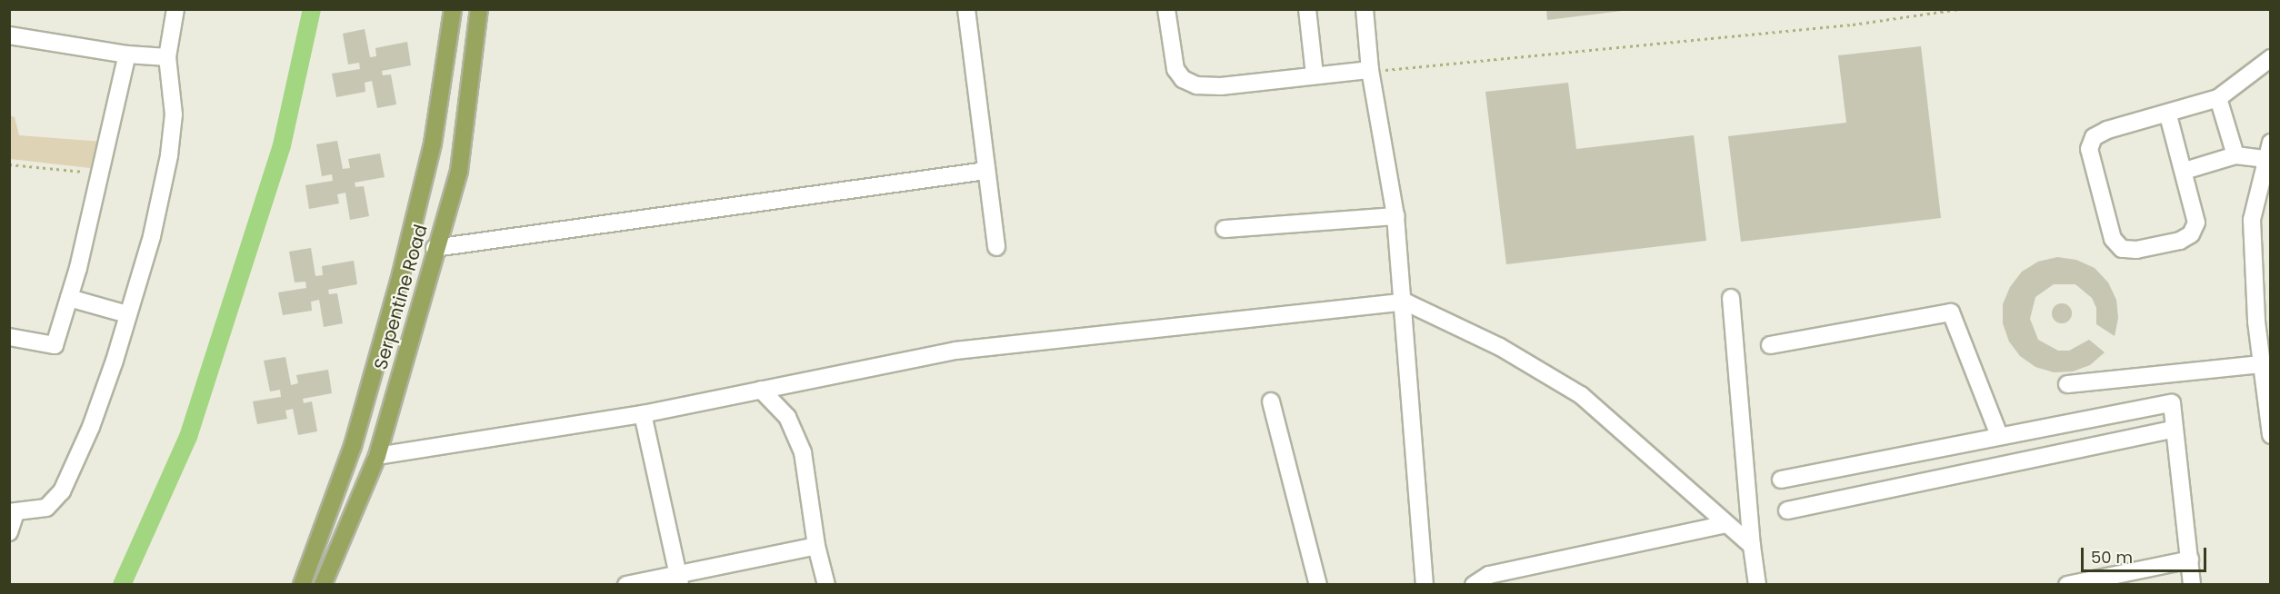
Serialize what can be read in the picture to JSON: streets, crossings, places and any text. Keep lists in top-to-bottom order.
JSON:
{
  "streets": {
    "main road": ["Serpentine Road"]
  },
  "scale_bar": "50 m"
}
